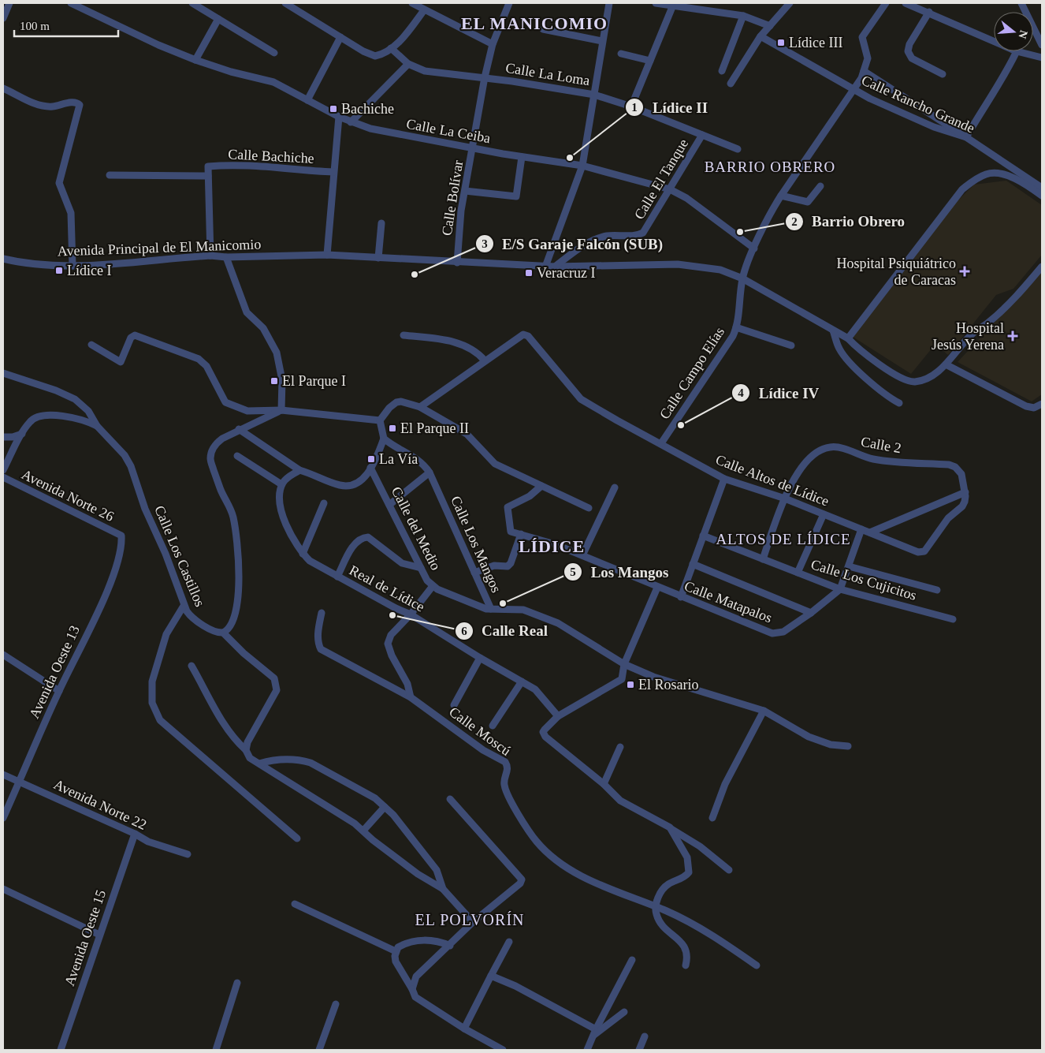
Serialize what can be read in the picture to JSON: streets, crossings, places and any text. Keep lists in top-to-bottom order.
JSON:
{
  "streets": {
    "street": [
      "Calle La Loma",
      "Calle Rancho Grande",
      "Calle La Ceiba",
      "Calle Bachiche",
      "Calle El Tanque",
      "Calle Bolívar",
      "Avenida Principal de El Manicomio",
      "Calle Campo Elías",
      "Calle 2",
      "Calle Altos de Lídice",
      "Avenida Norte 26",
      "Calle del Medio",
      "Calle Los Mangos",
      "Calle Los Castillos",
      "Calle Los Cujicitos",
      "Real de Lídice",
      "Calle Matapalos",
      "Avenida Oeste 13",
      "Calle Moscú",
      "Avenida Norte 22",
      "Avenida Oeste 15"
    ]
  },
  "crossings": [
    ["Calle La Loma", "Calle El Tanque"],
    ["Calle La Loma", "Calle Bolívar"],
    ["Calle Rancho Grande", "Calle Campo Elías"],
    ["Calle La Ceiba", "Calle El Tanque"],
    ["Calle La Ceiba", "Calle Bolívar"],
    ["Calle La Ceiba", "Calle Campo Elías"],
    ["Calle El Tanque", "Avenida Principal de El Manicomio"],
    ["Calle Bolívar", "Avenida Principal de El Manicomio"],
    ["Avenida Principal de El Manicomio", "Calle Campo Elías"],
    ["Calle Campo Elías", "Calle Altos de Lídice"],
    ["Calle 2", "Calle Altos de Lídice"],
    ["Calle 2", "Calle Los Cujicitos"],
    ["Avenida Norte 26", "Avenida Oeste 13"],
    ["Calle del Medio", "Calle Los Mangos"],
    ["Calle Los Cujicitos", "Calle Matapalos"],
    ["Avenida Oeste 13", "Avenida Norte 22"],
    ["Avenida Norte 22", "Avenida Oeste 15"]
  ],
  "districts": [
    "EL MANICOMIO",
    "BARRIO OBRERO",
    "ALTOS DE LÍDICE",
    "LÍDICE",
    "EL POLVORÍN"
  ],
  "places": {
    "transit": [
      "Lídice III",
      "Bachiche",
      "Lídice I",
      "Veracruz I",
      "El Parque I",
      "El Parque II",
      "La Vía",
      "El Rosario"
    ],
    "other": [
      "Lídice II",
      "Barrio Obrero",
      "E/S Garaje Falcón (SUB)",
      "Lídice IV",
      "Los Mangos",
      "Calle Real"
    ],
    "health": ["Hospital Psiquiátrico de Caracas", "Hospital Jesús Yerena"]
  },
  "scale_bar": "100 m",
  "north": "right"
}
